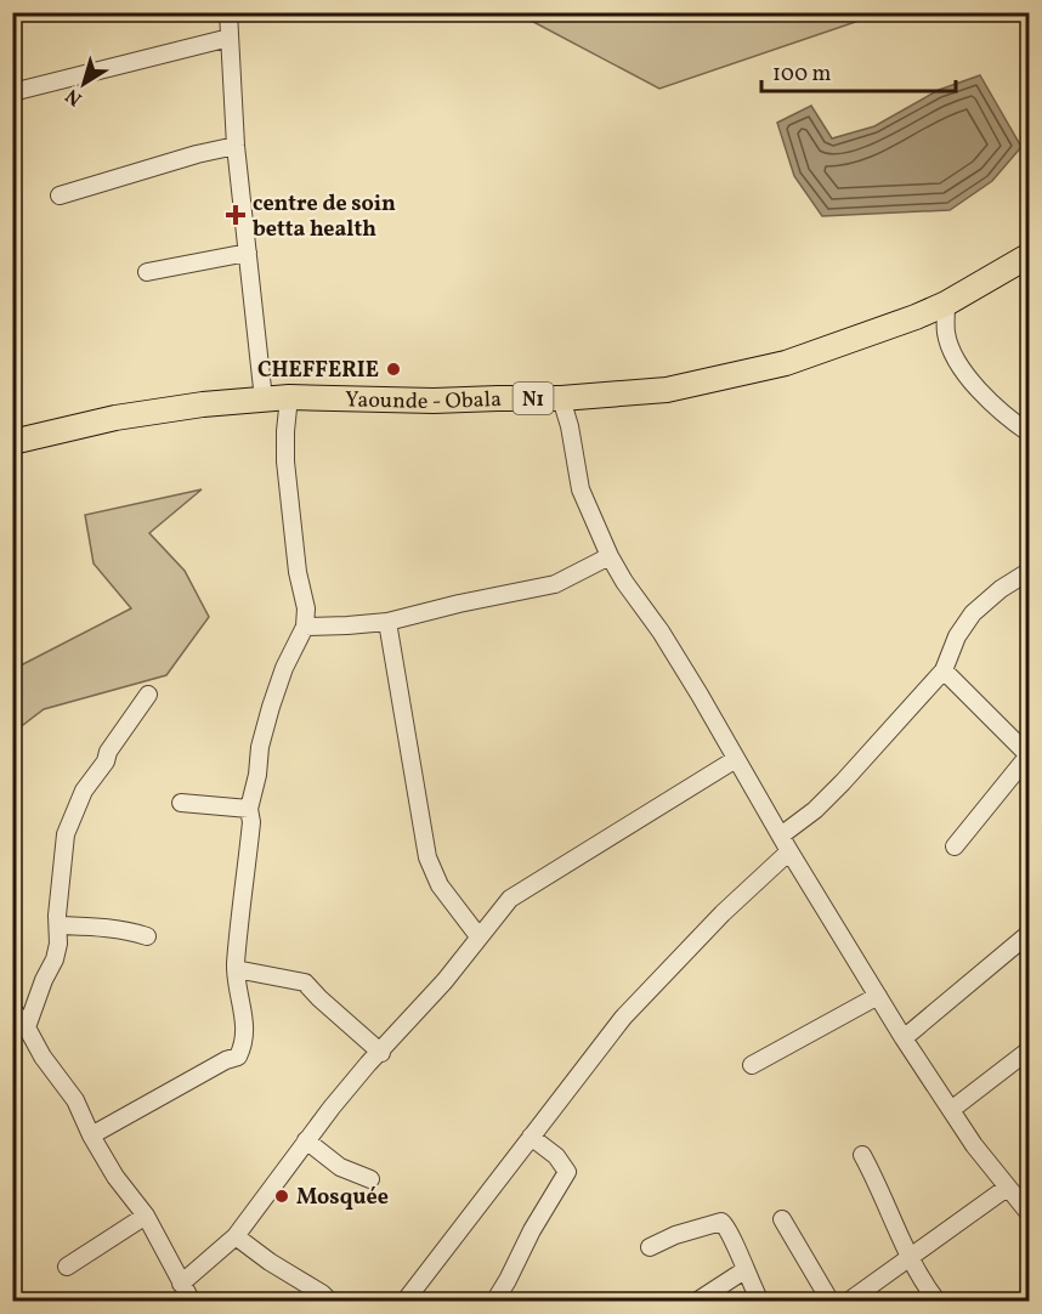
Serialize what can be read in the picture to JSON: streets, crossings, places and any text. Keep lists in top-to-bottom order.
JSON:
{
  "streets": {
    "highway": ["Yaounde - Obala", "N1"]
  },
  "places": {
    "health": ["centre de soin betta health"],
    "other": ["CHEFFERIE", "Mosquée"]
  },
  "scale_bar": "100 m",
  "north": "bottom left"
}
